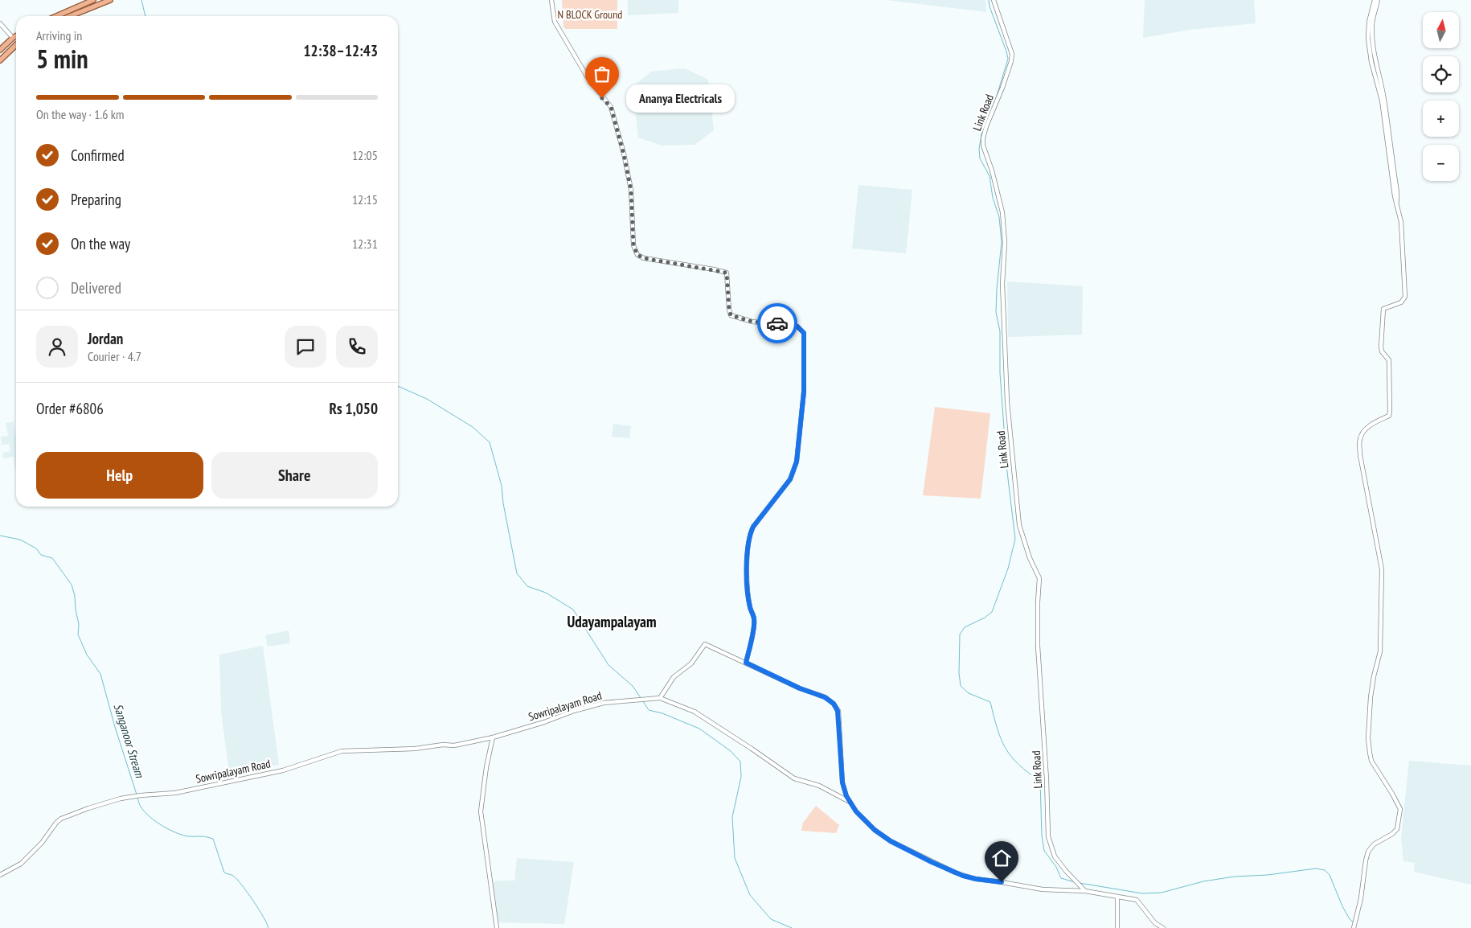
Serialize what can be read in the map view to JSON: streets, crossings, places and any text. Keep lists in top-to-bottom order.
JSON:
{
  "streets": {
    "street": ["Link Road", "Sowripalayam Road"]
  },
  "districts": ["Udayampalayam"],
  "water": ["Sanganoor Stream"],
  "parks": ["N BLOCK Ground"],
  "places": ["Ananya Electricals"],
  "north": "top",
  "page": {
    "map_buttons": ["+", "−"],
    "heading": ["5 min", "Arriving in", "12:38–12:43"],
    "panel": [
      "Jordan",
      "Courier · 4.7",
      "Order #6806",
      "Rs 1,050"
    ],
    "bubble": "Ananya Electricals",
    "bar": "On the way · 1.6 km",
    "list": [
      ["Confirmed", "12:05"],
      ["Preparing", "12:15"],
      ["On the way", "12:31"],
      "Delivered"
    ],
    "buttons": ["Help", "Share"]
  }
}
